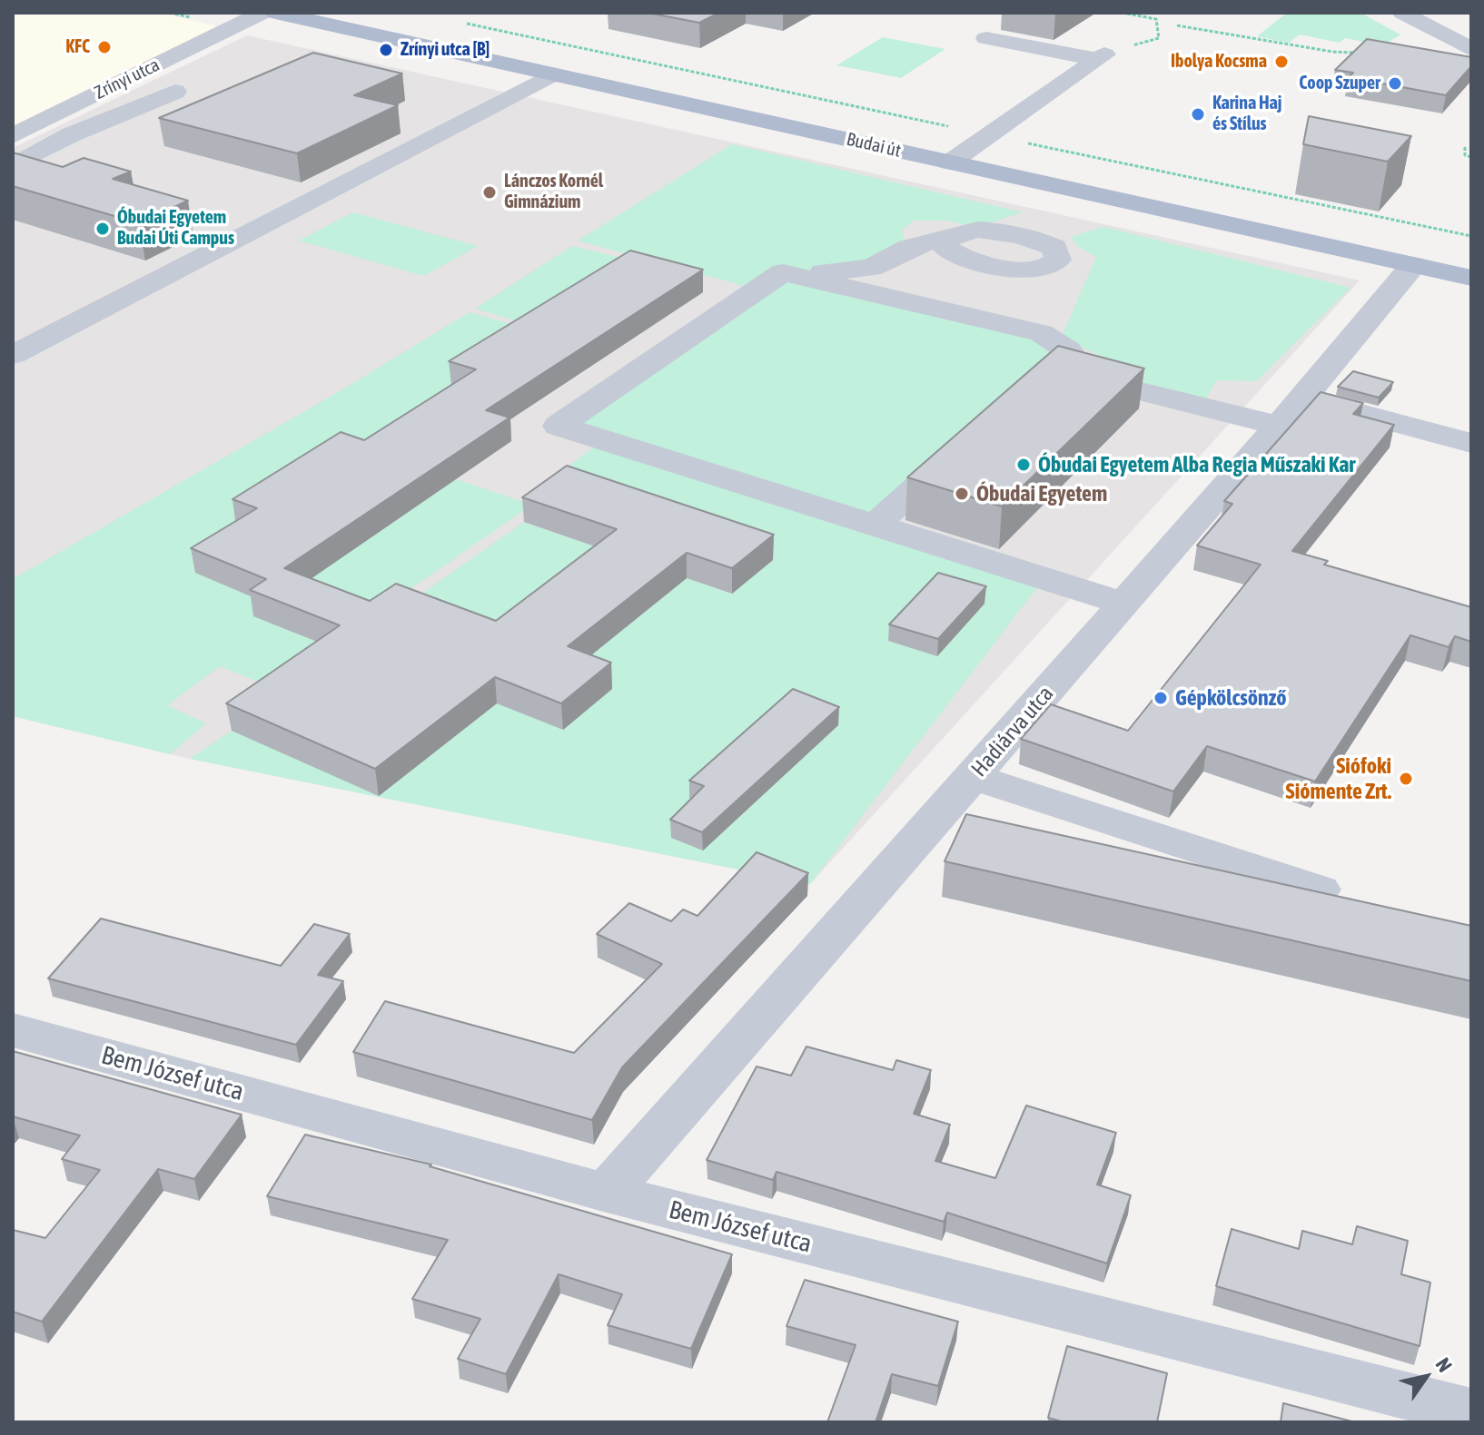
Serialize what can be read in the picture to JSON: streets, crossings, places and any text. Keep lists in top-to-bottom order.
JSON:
{
  "streets": {
    "main road": ["Budai út"],
    "street": ["Zrínyi utca", "Hadiárva utca", "Bem József utca"]
  },
  "crossings": [
    ["Zrínyi utca", "Budai út"],
    ["Budai út", "Hadiárva utca"],
    ["Hadiárva utca", "Bem József utca"]
  ],
  "places": [
    "KFC",
    "Zrínyi utca [B]",
    "Ibolya Kocsma",
    "Coop Szuper",
    "Karina Haj és Stílus",
    "Lánczos Kornél Gimnázium",
    "Óbudai Egyetem Budai Úti Campus",
    "Óbudai Egyetem Alba Regia Műszaki Kar",
    "Óbudai Egyetem",
    "Gépkölcsönző",
    "Siófoki Siómente Zrt."
  ],
  "north": "top right"
}
